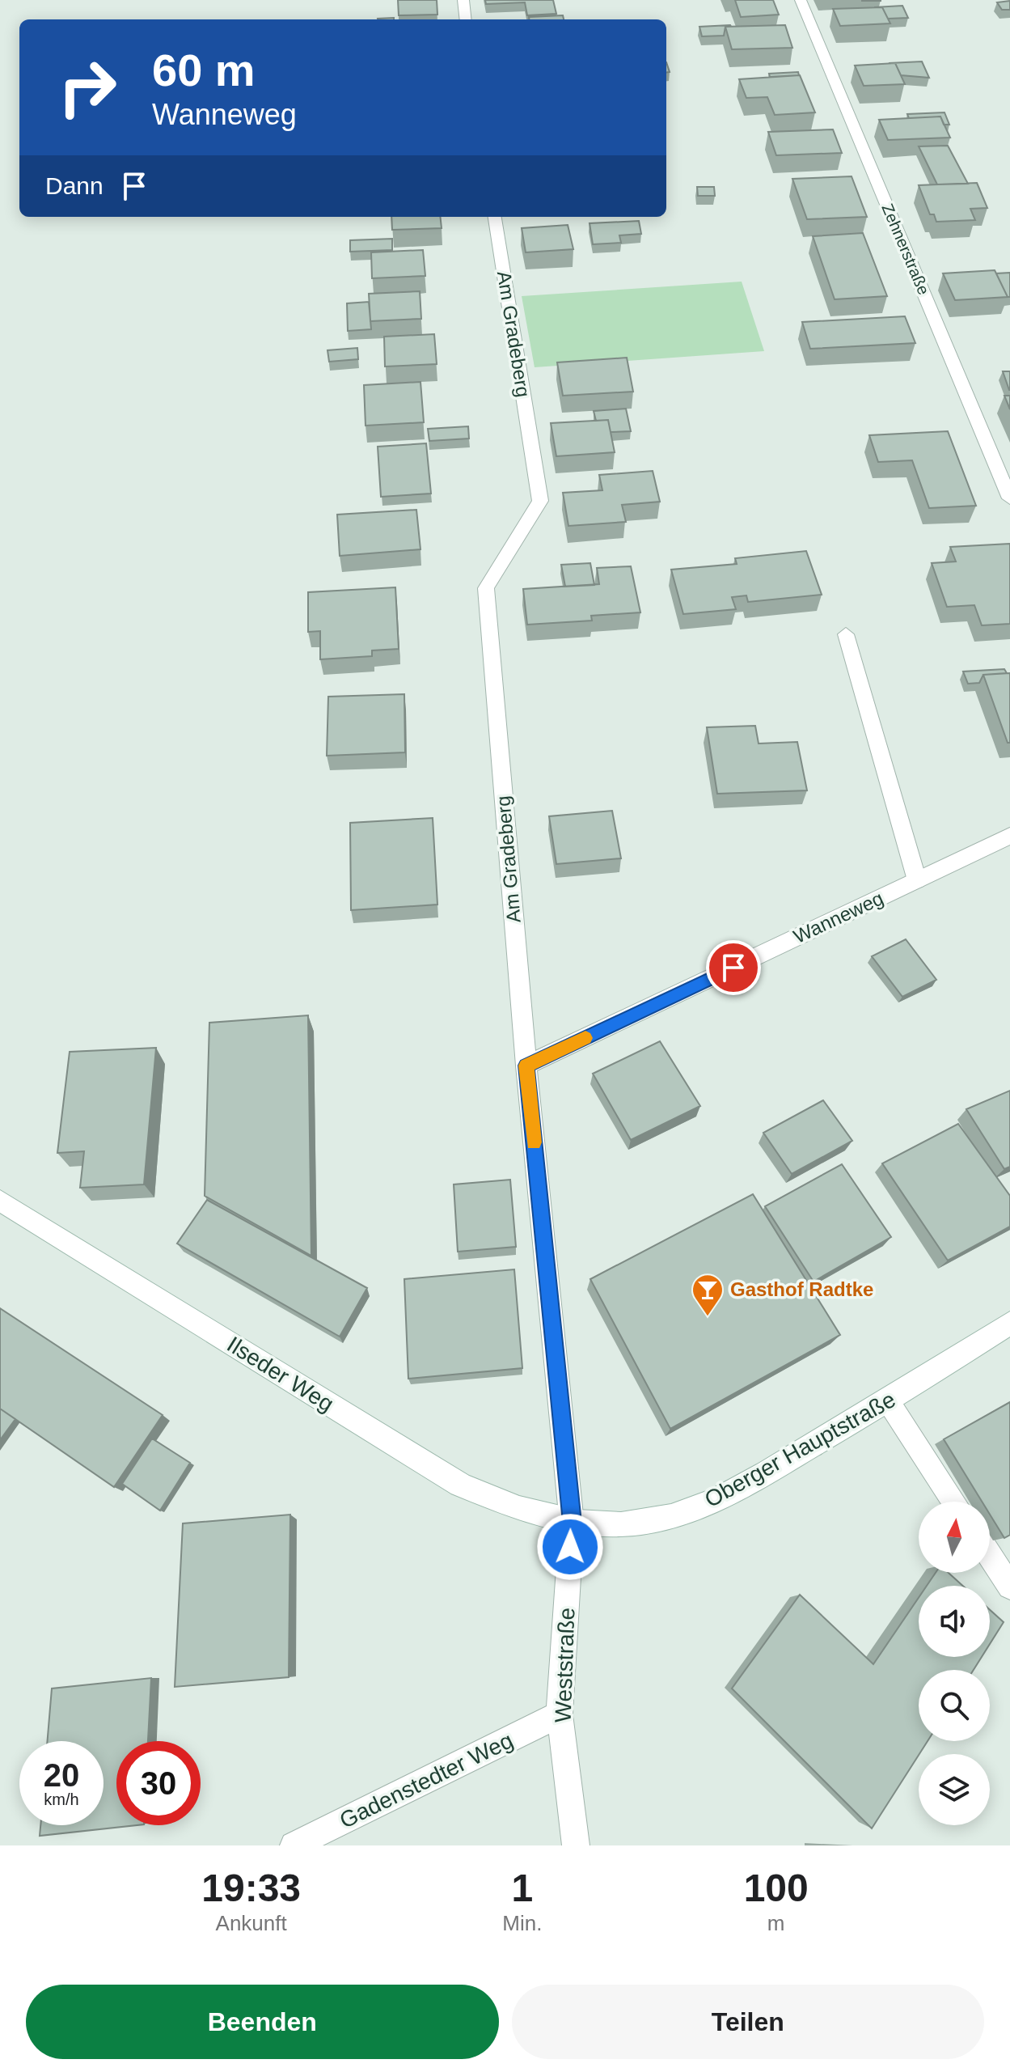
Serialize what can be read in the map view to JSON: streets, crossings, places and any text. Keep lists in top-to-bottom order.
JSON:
{
  "streets": {
    "street": [
      "Zehnerstraße",
      "Am Gradeberg",
      "Wanneweg",
      "Ilseder Weg",
      "Oberger Hauptstraße",
      "Weststraße",
      "Gadenstedter Weg"
    ]
  },
  "crossings": [
    ["Am Gradeberg", "Wanneweg"],
    ["Am Gradeberg", "Ilseder Weg"],
    ["Am Gradeberg", "Oberger Hauptstraße"],
    ["Am Gradeberg", "Weststraße"],
    ["Ilseder Weg", "Oberger Hauptstraße"],
    ["Ilseder Weg", "Weststraße"],
    ["Oberger Hauptstraße", "Weststraße"],
    ["Weststraße", "Gadenstedter Weg"]
  ],
  "places": {
    "bar": ["Gasthof Radtke"]
  },
  "north": "top",
  "page": {
    "turn": ["60 m", "Wanneweg"],
    "then": "Dann",
    "speed": "20 km/h",
    "limit": "30",
    "eta": [
      "19:33",
      "Ankunft",
      "1",
      "Min.",
      "100",
      "m"
    ],
    "buttons": ["Beenden", "Teilen"]
  }
}
